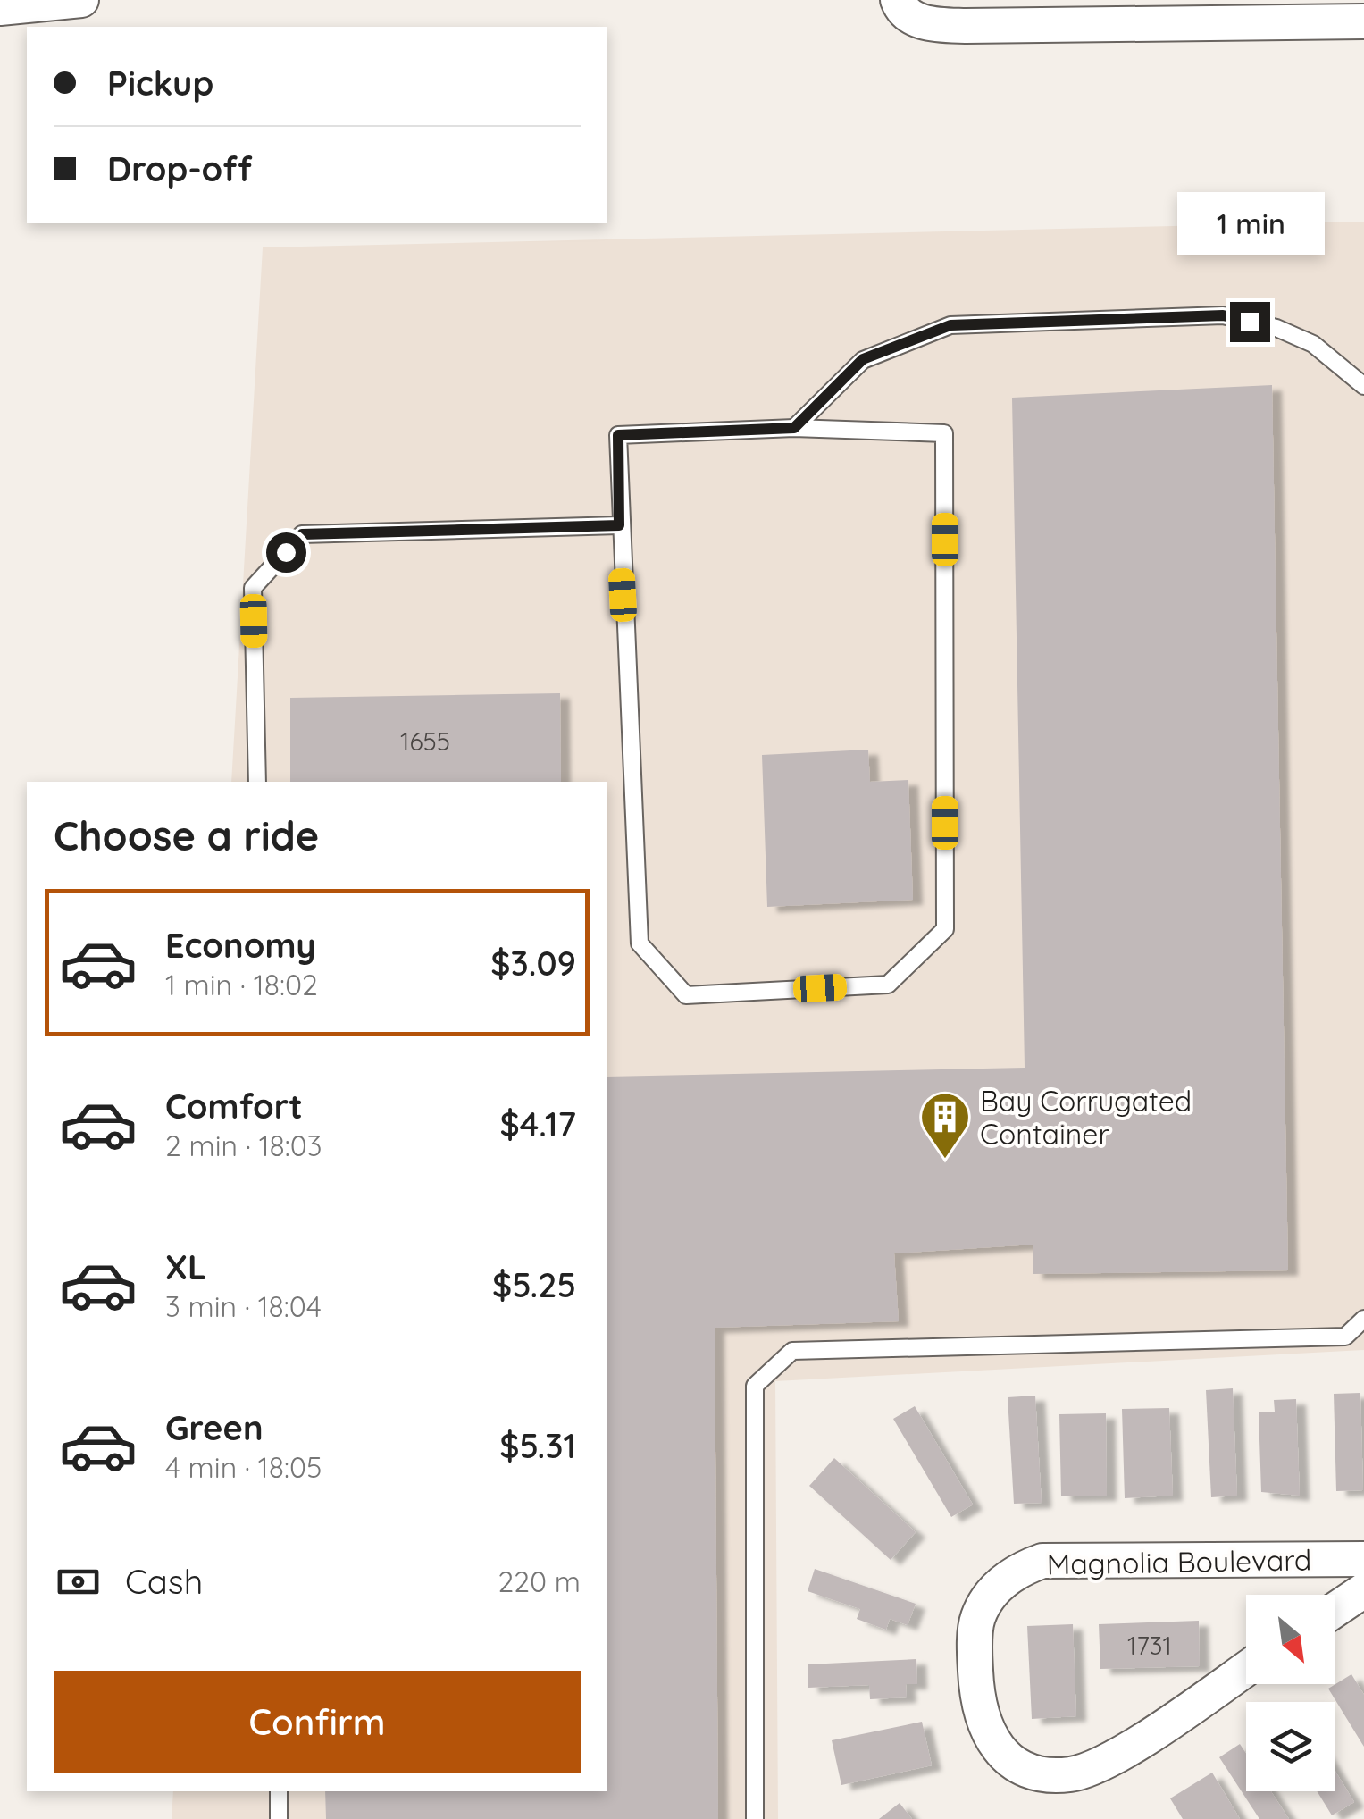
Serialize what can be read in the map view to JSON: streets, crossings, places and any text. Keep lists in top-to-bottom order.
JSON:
{
  "streets": {
    "street": ["Magnolia Boulevard"]
  },
  "places": {
    "building": ["Bay Corrugated Container"]
  },
  "house_numbers": ["1655", "1731"],
  "north": "bottom right",
  "page": {
    "banner": ["Pickup", "Drop-off"],
    "bubble": "1 min",
    "heading": "Choose a ride",
    "list": [
      {
        "name": "Economy",
        "note": "1 min · 18:02",
        "value": "$3.09"
      },
      {
        "name": "Comfort",
        "note": "2 min · 18:03",
        "value": "$4.17"
      },
      {
        "name": "XL",
        "note": "3 min · 18:04",
        "value": "$5.25"
      },
      {
        "name": "Green",
        "note": "4 min · 18:05",
        "value": "$5.31"
      }
    ],
    "pay": ["Cash", "220 m"],
    "buttons": "Confirm"
  }
}
